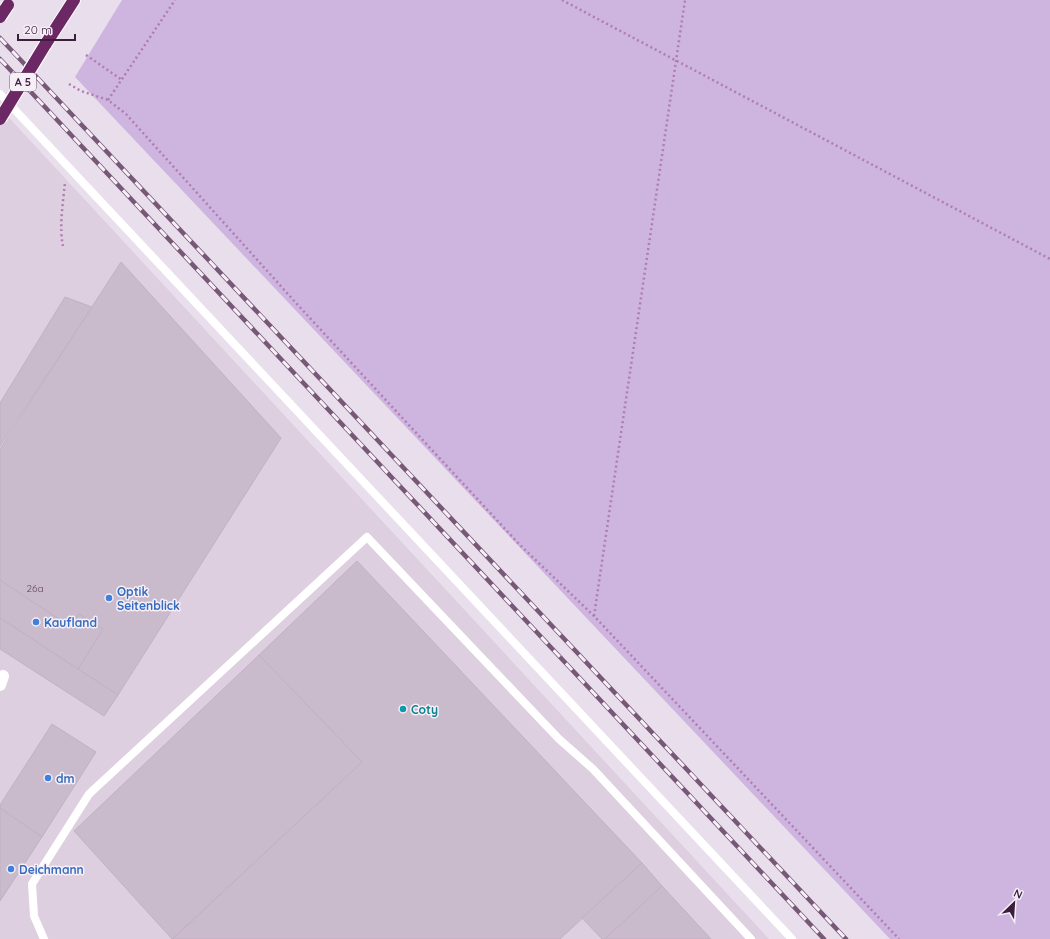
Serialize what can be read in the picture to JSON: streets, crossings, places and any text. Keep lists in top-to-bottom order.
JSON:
{
  "streets": {
    "highway": ["A 5"]
  },
  "places": [
    "Optik Seitenblick",
    "Kaufland",
    "Coty",
    "dm",
    "Deichmann"
  ],
  "house_numbers": ["26a"],
  "scale_bar": "20 m",
  "north": "top right"
}
